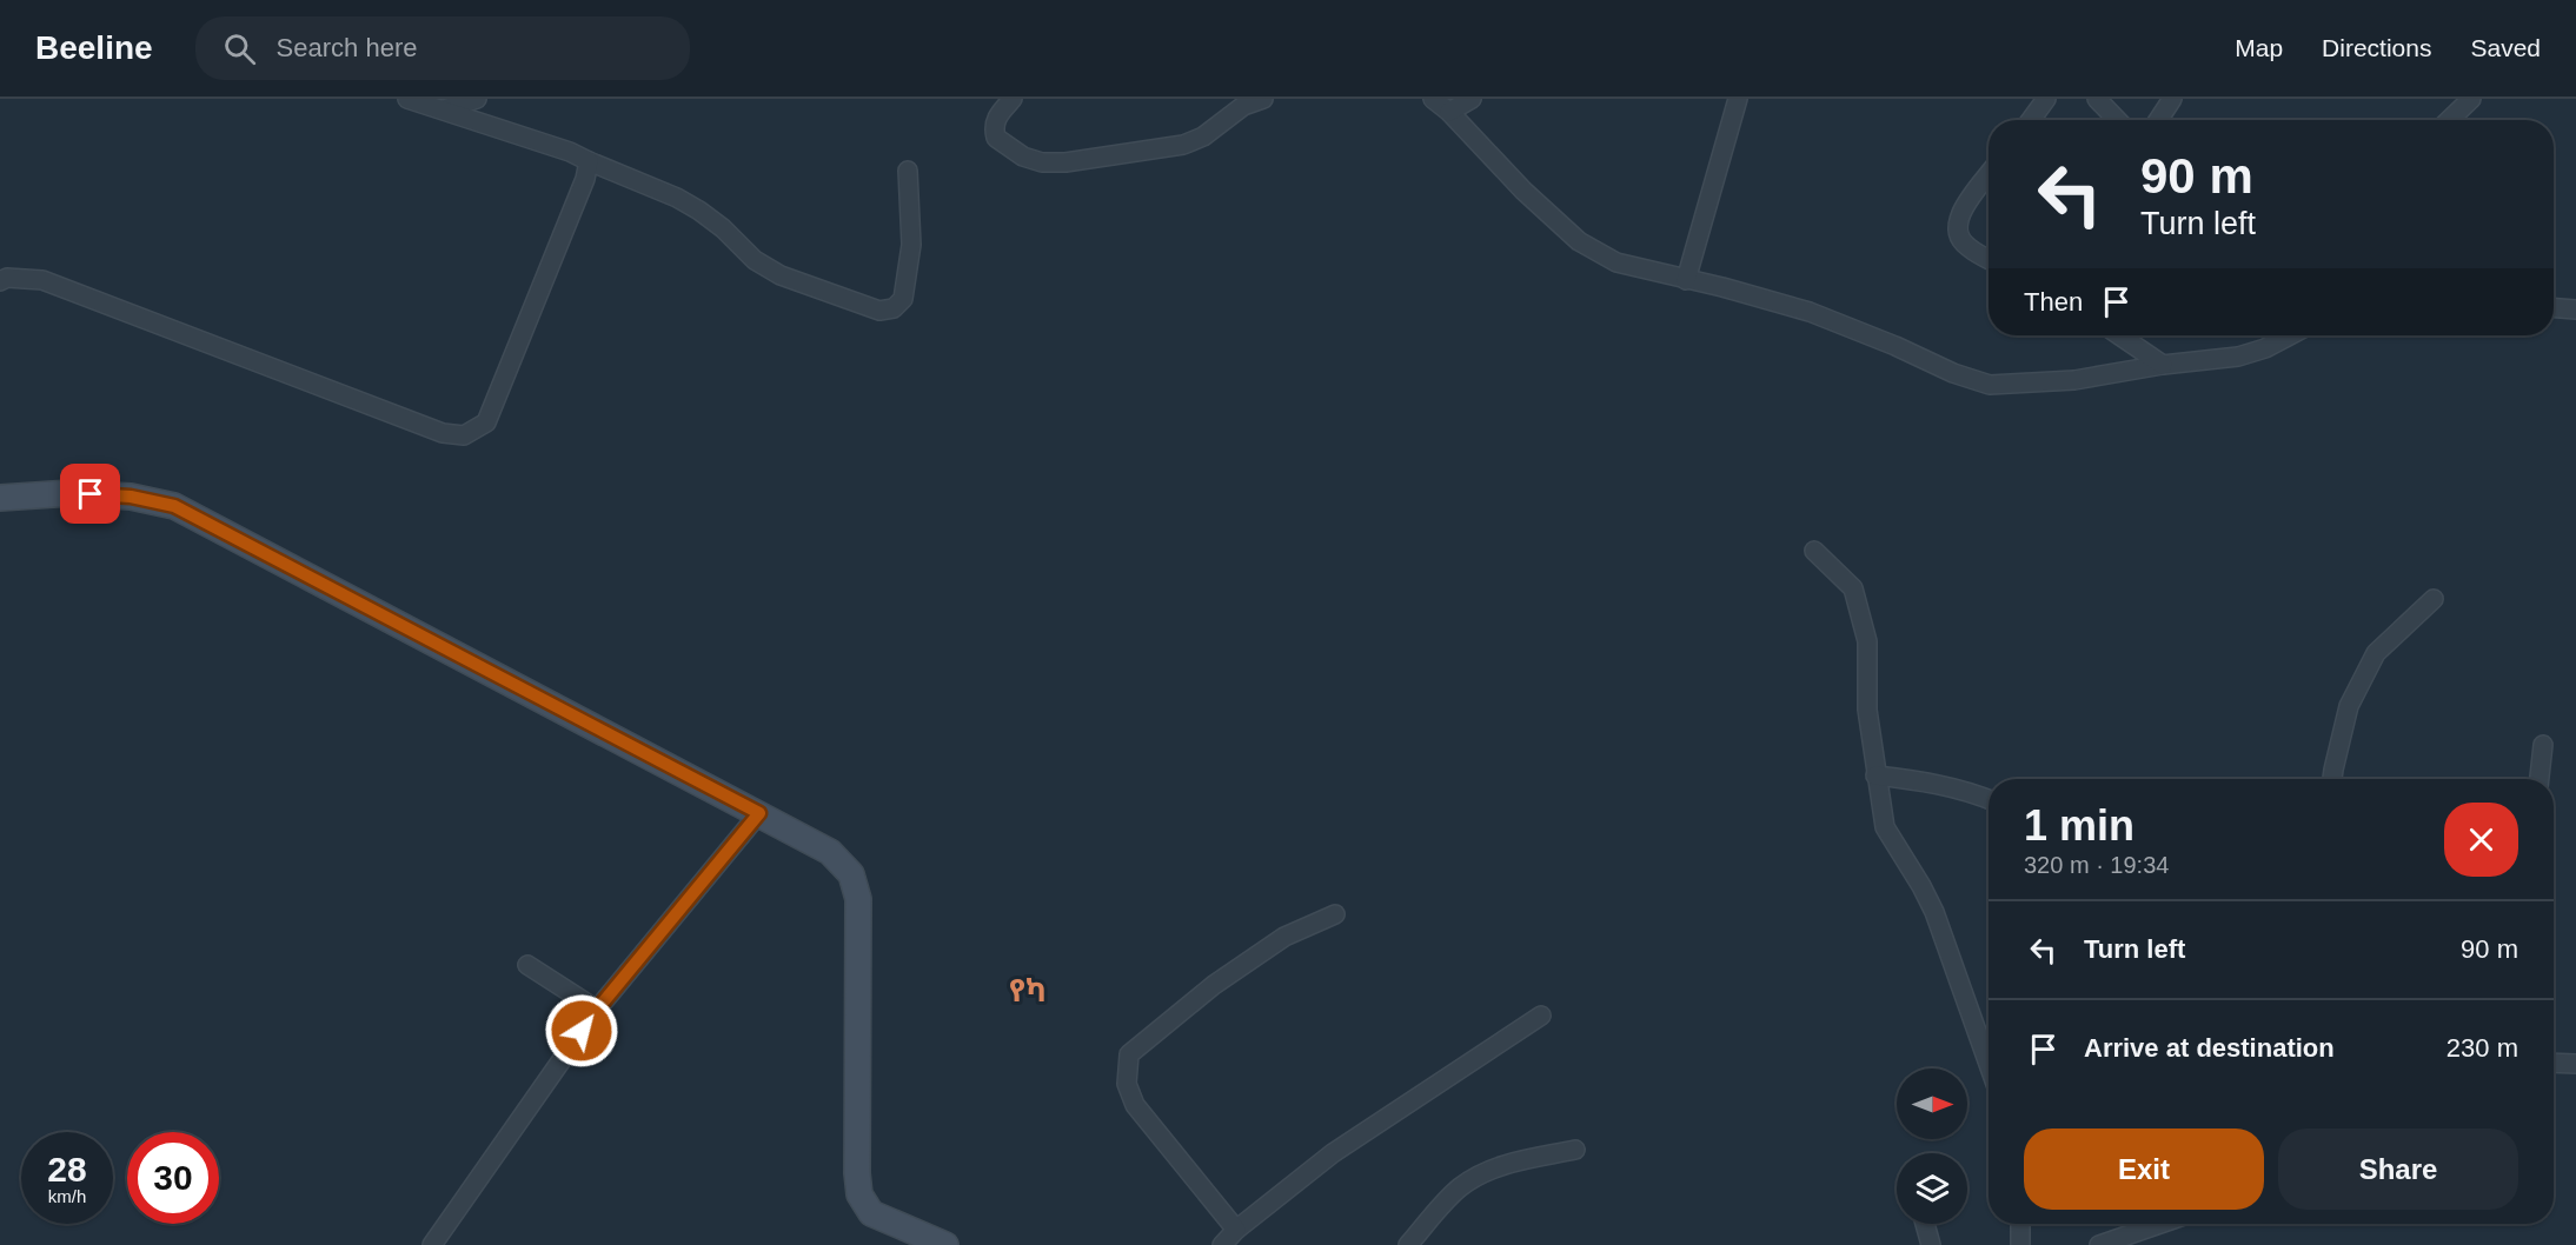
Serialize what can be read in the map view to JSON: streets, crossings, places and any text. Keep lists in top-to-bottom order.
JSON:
{
  "districts": ["የካ"],
  "north": "right",
  "page": {
    "header": "Beeline",
    "search": "Search here",
    "nav": ["Map", "Directions", "Saved"],
    "turn": ["90 m", "Turn left"],
    "then": "Then",
    "heading": ["1 min", "320 m · 19:34"],
    "list": [
      {
        "name": "Turn left",
        "value": "90 m"
      },
      {
        "name": "Arrive at destination",
        "value": "230 m"
      }
    ],
    "buttons": ["Exit", "Share"],
    "speed": "28 km/h",
    "limit": "30"
  }
}
